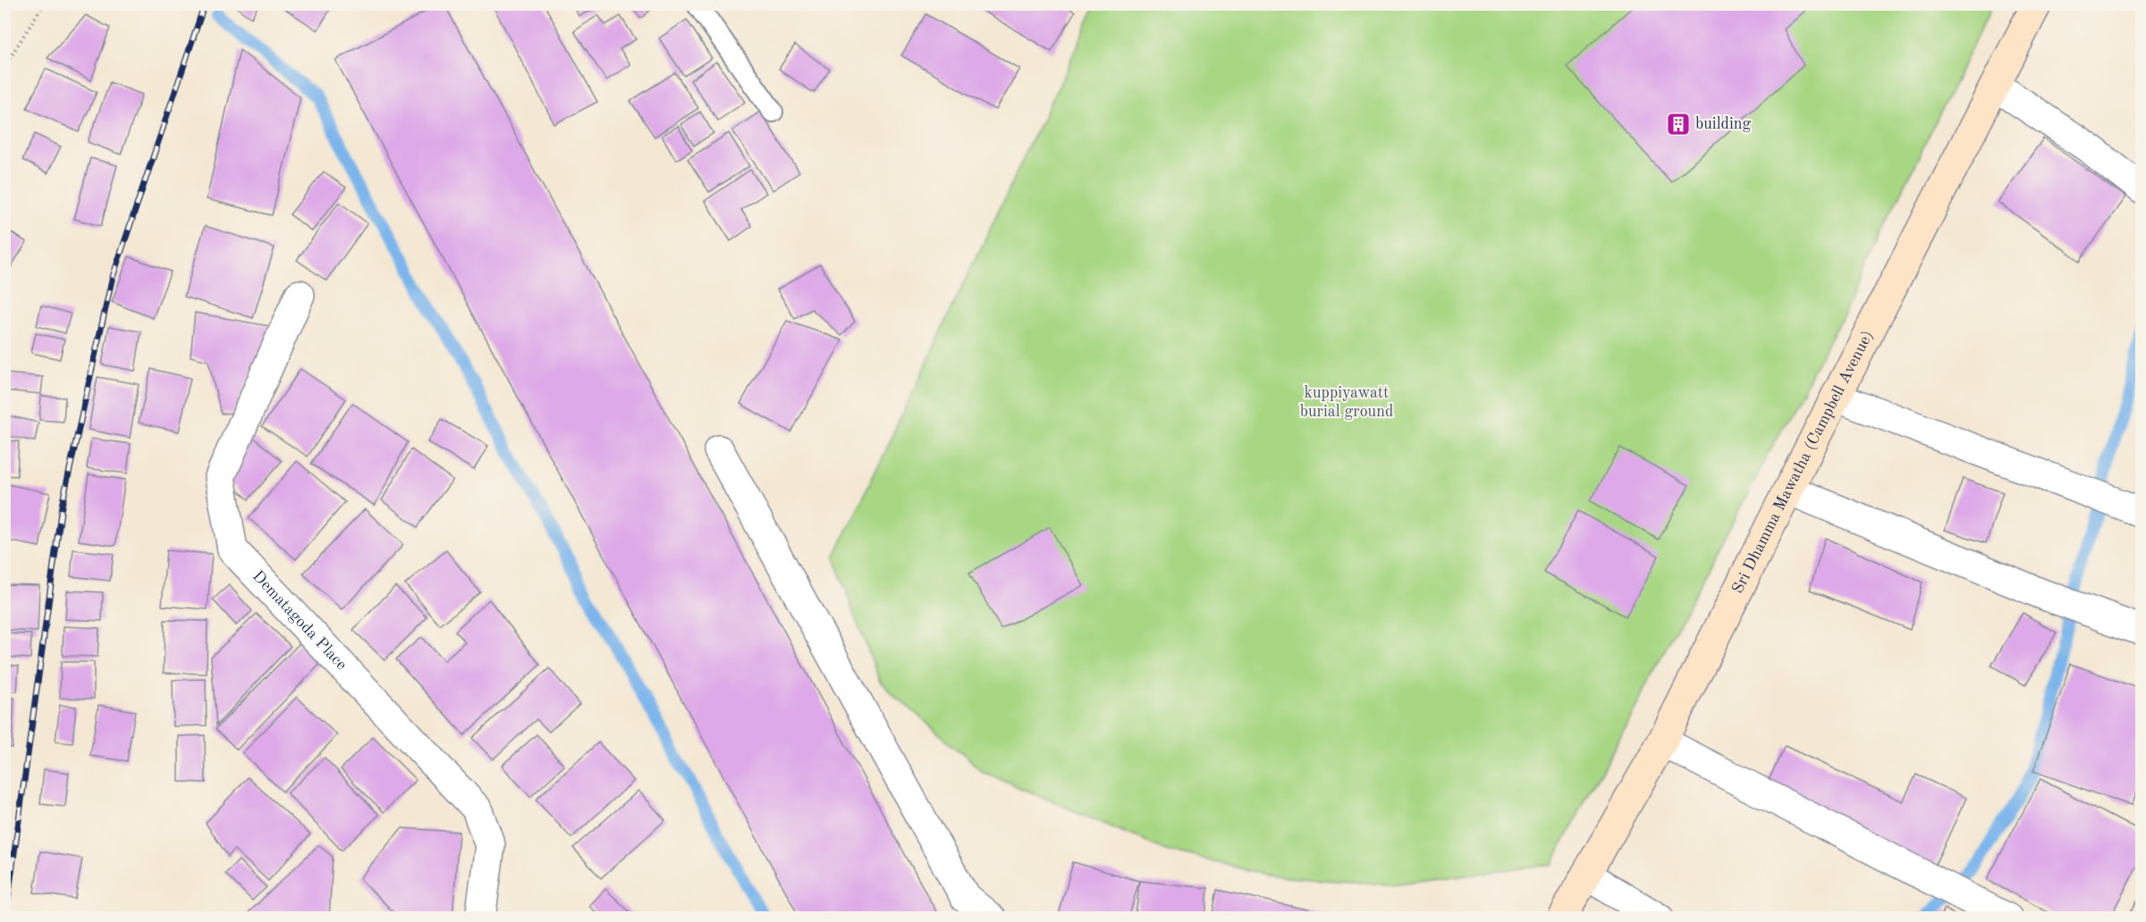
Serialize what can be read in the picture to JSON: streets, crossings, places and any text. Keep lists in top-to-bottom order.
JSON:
{
  "streets": {
    "main road": ["Sri Dhamma Mawatha (Campbell Avenue)"],
    "street": ["Dematagoda Place"]
  },
  "parks": ["kuppiyawatt burial ground"],
  "places": {
    "building": ["building"]
  }
}
